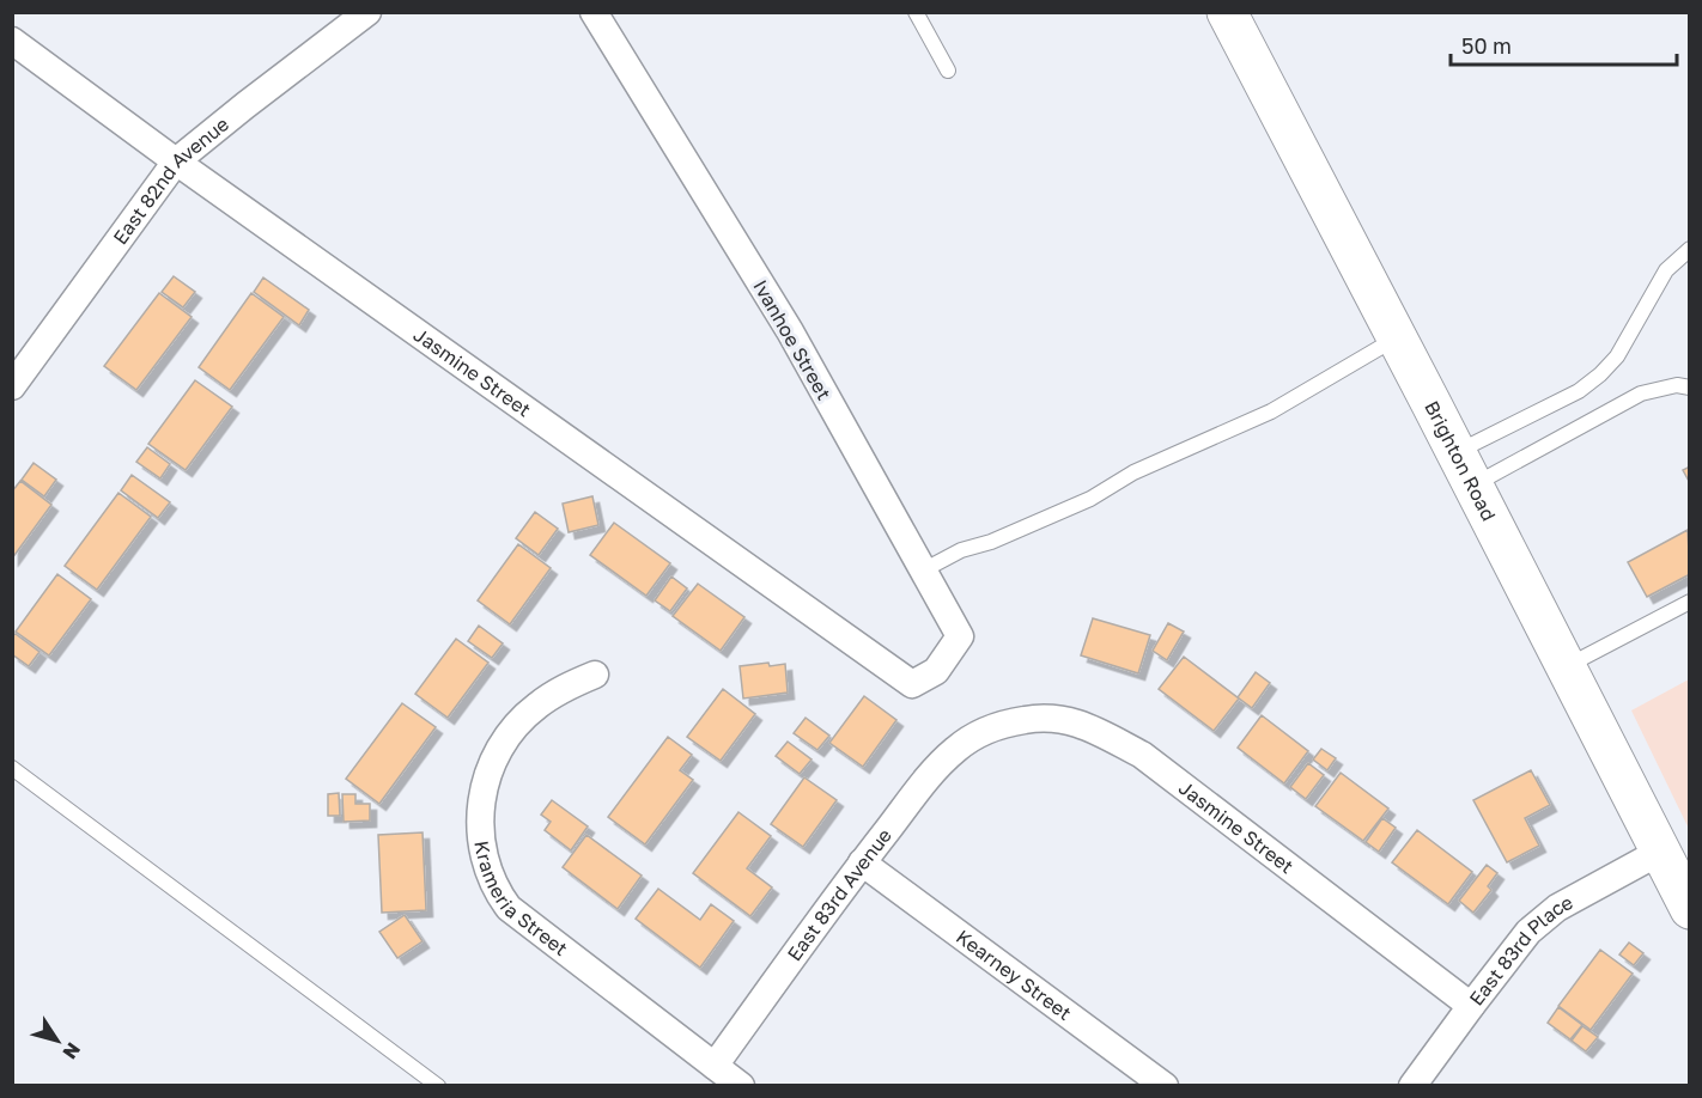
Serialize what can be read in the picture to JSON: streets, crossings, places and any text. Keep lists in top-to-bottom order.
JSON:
{
  "streets": {
    "street": [
      "East 82nd Avenue",
      "Ivanhoe Street",
      "Jasmine Street",
      "Brighton Road",
      "Krameria Street",
      "East 83rd Avenue",
      "East 83rd Place",
      "Kearney Street"
    ]
  },
  "crossings": [
    ["East 82nd Avenue", "Jasmine Street"],
    ["Ivanhoe Street", "Jasmine Street"],
    ["Jasmine Street", "East 83rd Avenue"],
    ["Jasmine Street", "East 83rd Place"],
    ["Brighton Road", "East 83rd Place"],
    ["Krameria Street", "East 83rd Avenue"],
    ["East 83rd Avenue", "Kearney Street"]
  ],
  "scale_bar": "50 m",
  "north": "bottom right"
}
